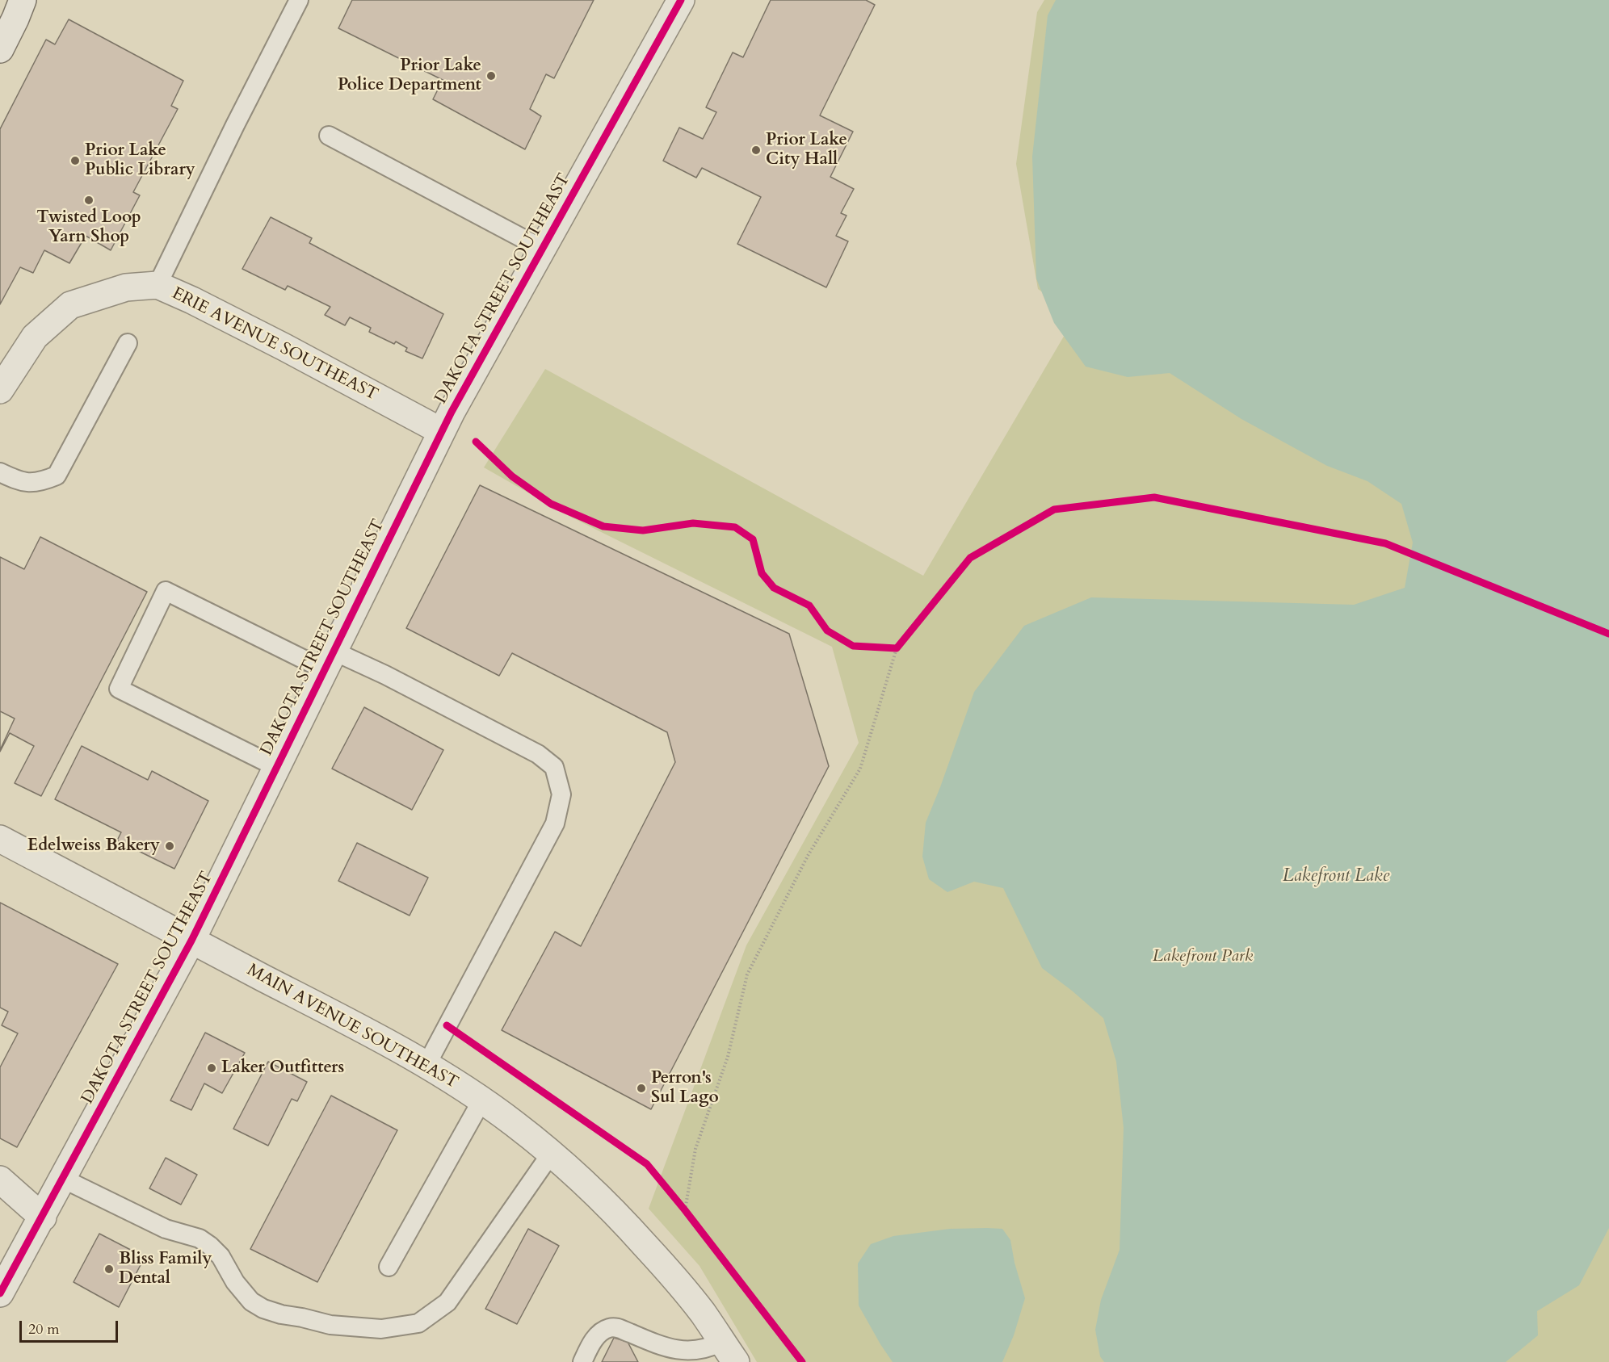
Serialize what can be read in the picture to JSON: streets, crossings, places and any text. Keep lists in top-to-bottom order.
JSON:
{
  "streets": {
    "street": ["DAKOTA STREET SOUTHEAST", "ERIE AVENUE SOUTHEAST", "MAIN AVENUE SOUTHEAST"]
  },
  "crossings": [
    ["DAKOTA STREET SOUTHEAST", "ERIE AVENUE SOUTHEAST"],
    ["DAKOTA STREET SOUTHEAST", "MAIN AVENUE SOUTHEAST"]
  ],
  "water": ["Lakefront Lake"],
  "parks": ["Lakefront Park"],
  "places": [
    "Prior Lake Police Department",
    "Prior Lake City Hall",
    "Prior Lake Public Library",
    "Twisted Loop Yarn Shop",
    "Edelweiss Bakery",
    "Laker Outfitters",
    "Perron's Sul Lago",
    "Bliss Family Dental"
  ],
  "scale_bar": "20 m"
}
